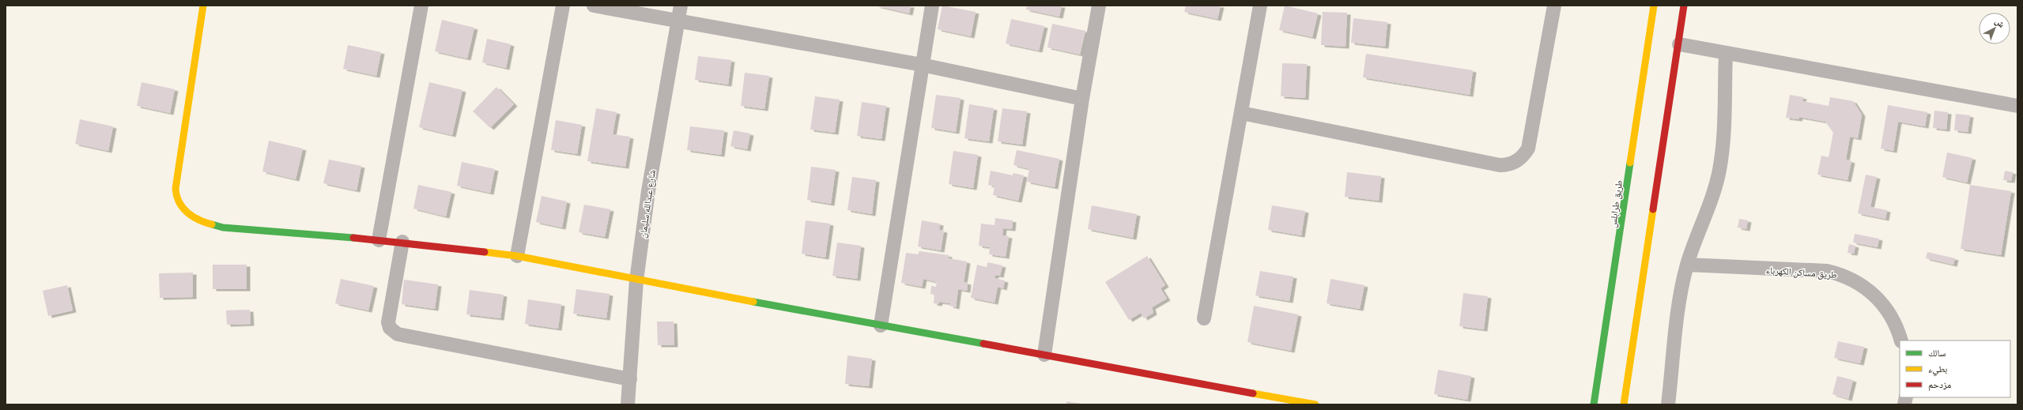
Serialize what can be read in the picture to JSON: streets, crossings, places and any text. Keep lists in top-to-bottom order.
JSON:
{
  "streets": {
    "main road": ["طريق طرابلس"],
    "street": ["شارع عبدالله سليمان", "طريق مساكن الكهرباء"]
  },
  "legend": ["سالك", "بطيء", "مزدحم"],
  "north": "top right"
}
